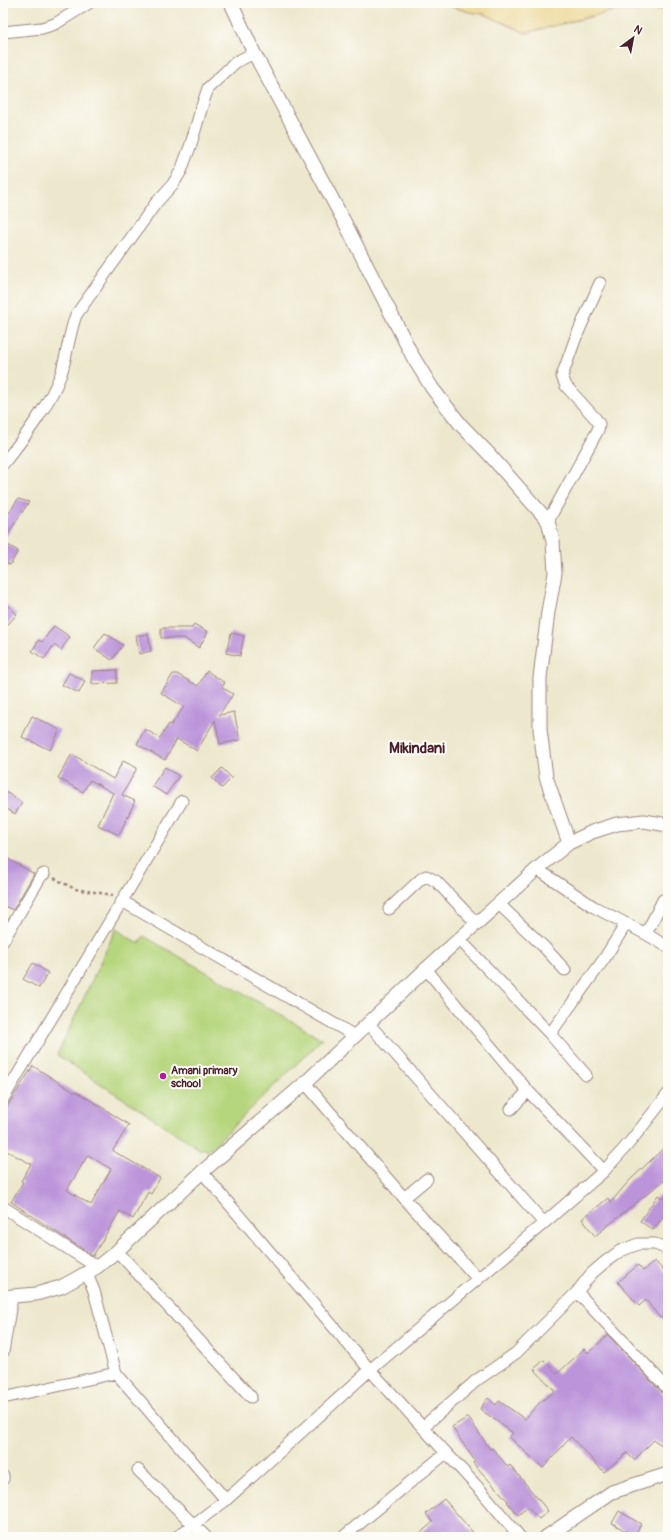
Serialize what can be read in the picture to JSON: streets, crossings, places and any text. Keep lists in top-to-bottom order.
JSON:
{
  "districts": ["Mikindani"],
  "places": ["Amani primary school"],
  "north": "top right"
}
